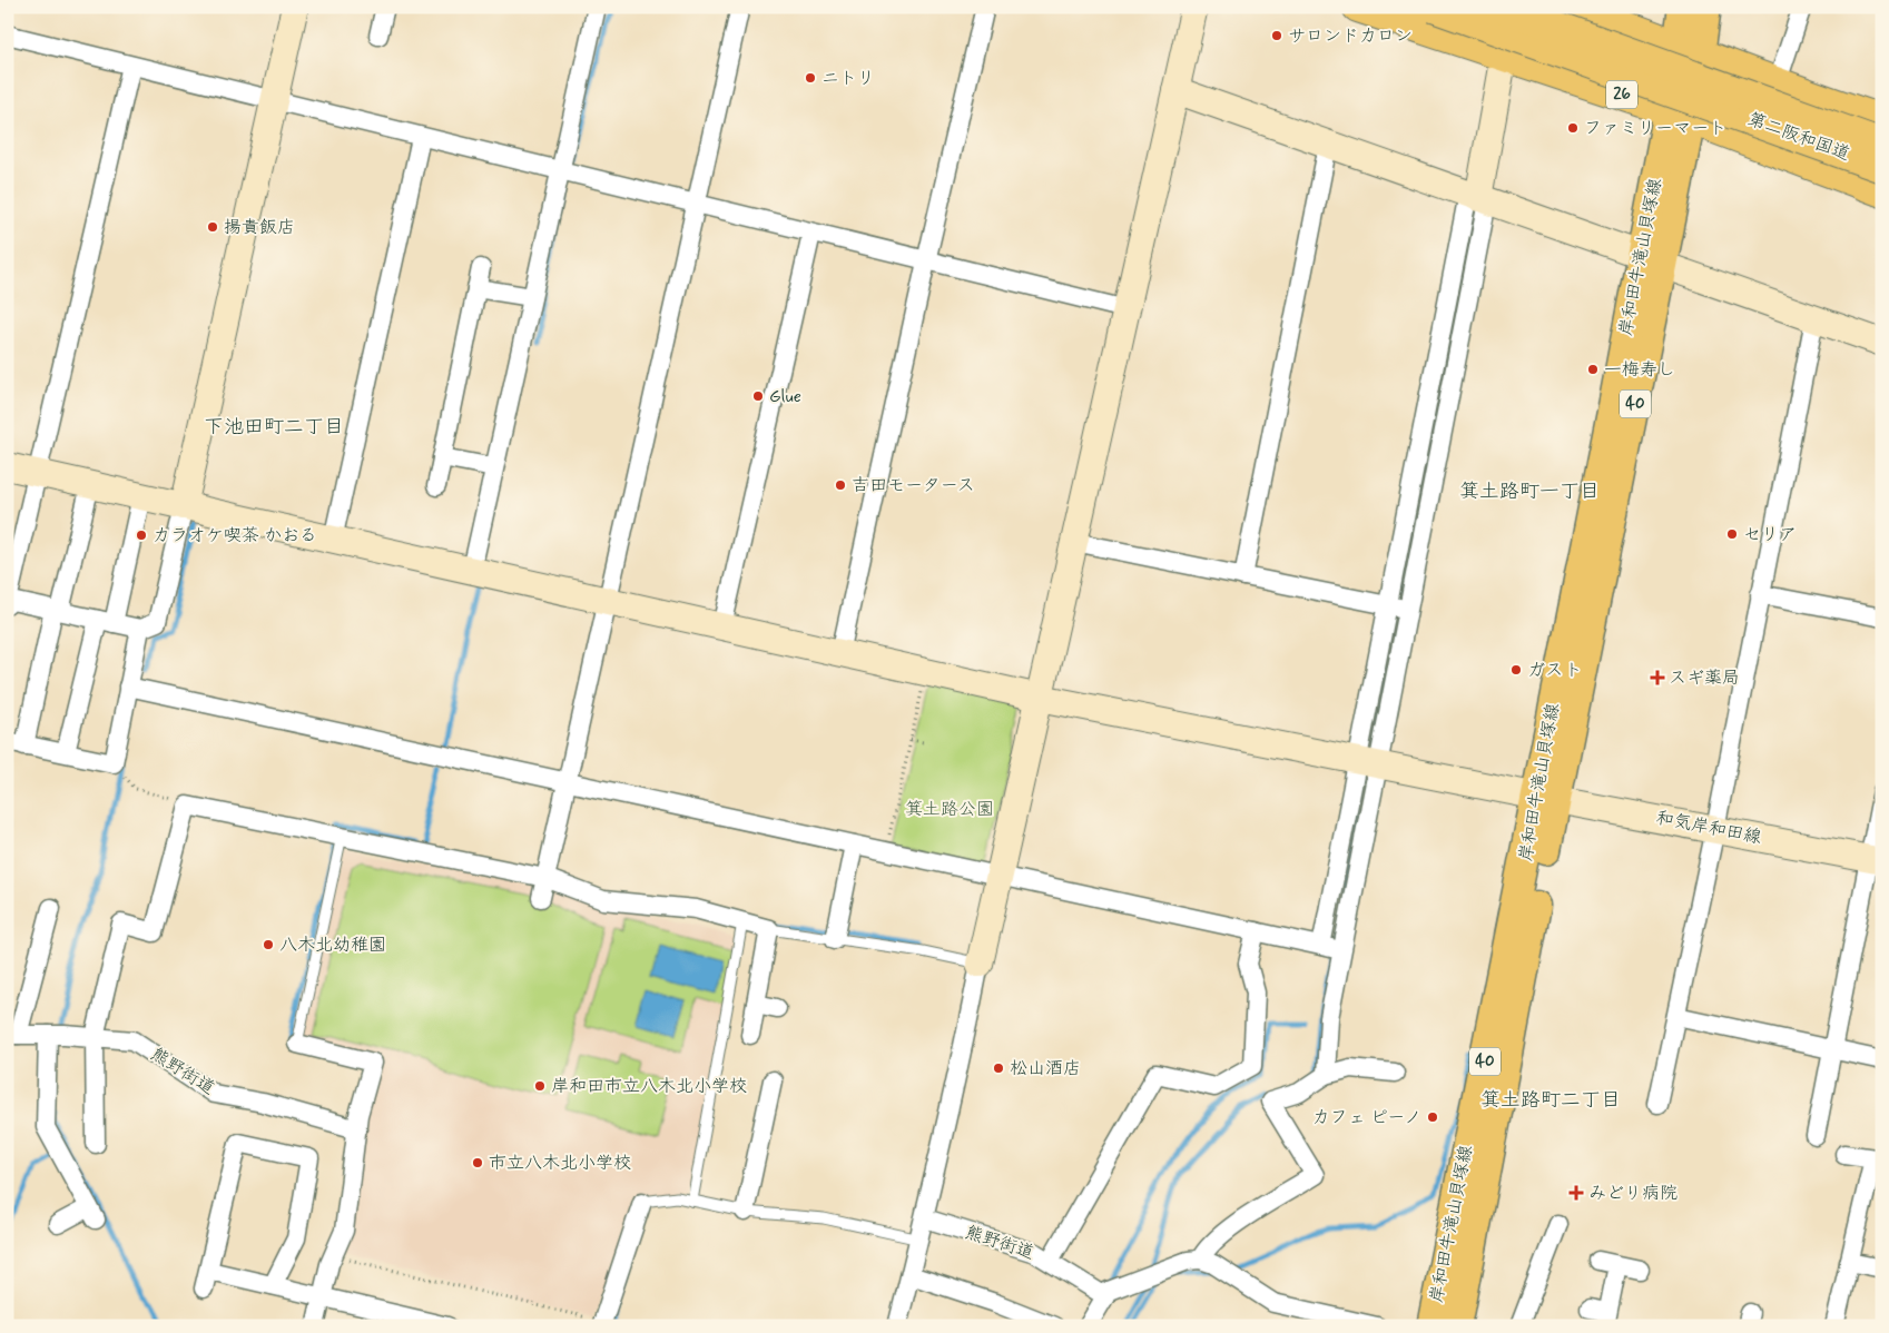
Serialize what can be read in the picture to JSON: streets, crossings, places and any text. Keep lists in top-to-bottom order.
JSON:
{
  "streets": {
    "highway": ["26", "第二阪和国道"],
    "main road": ["岸和田牛滝山貝塚線", "40"],
    "street": ["和気岸和田線", "熊野街道"]
  },
  "crossings": [
    ["26", "岸和田牛滝山貝塚線"],
    ["岸和田牛滝山貝塚線", "和気岸和田線"]
  ],
  "districts": ["下池田町二丁目", "箕土路町一丁目", "箕土路町二丁目"],
  "parks": ["箕土路公園"],
  "places": {
    "other": [
      "サロンドカロン",
      "ニトリ",
      "ファミリーマート",
      "揚貴飯店",
      "一梅寿し",
      "Glue",
      "吉田モータース",
      "セリア",
      "カラオケ喫茶 かおる",
      "ガスト",
      "八木北幼稚園",
      "松山酒店",
      "岸和田市立八木北小学校",
      "カフェ ピーノ",
      "市立八木北小学校"
    ],
    "health": ["スギ薬局", "みどり病院"]
  }
}
